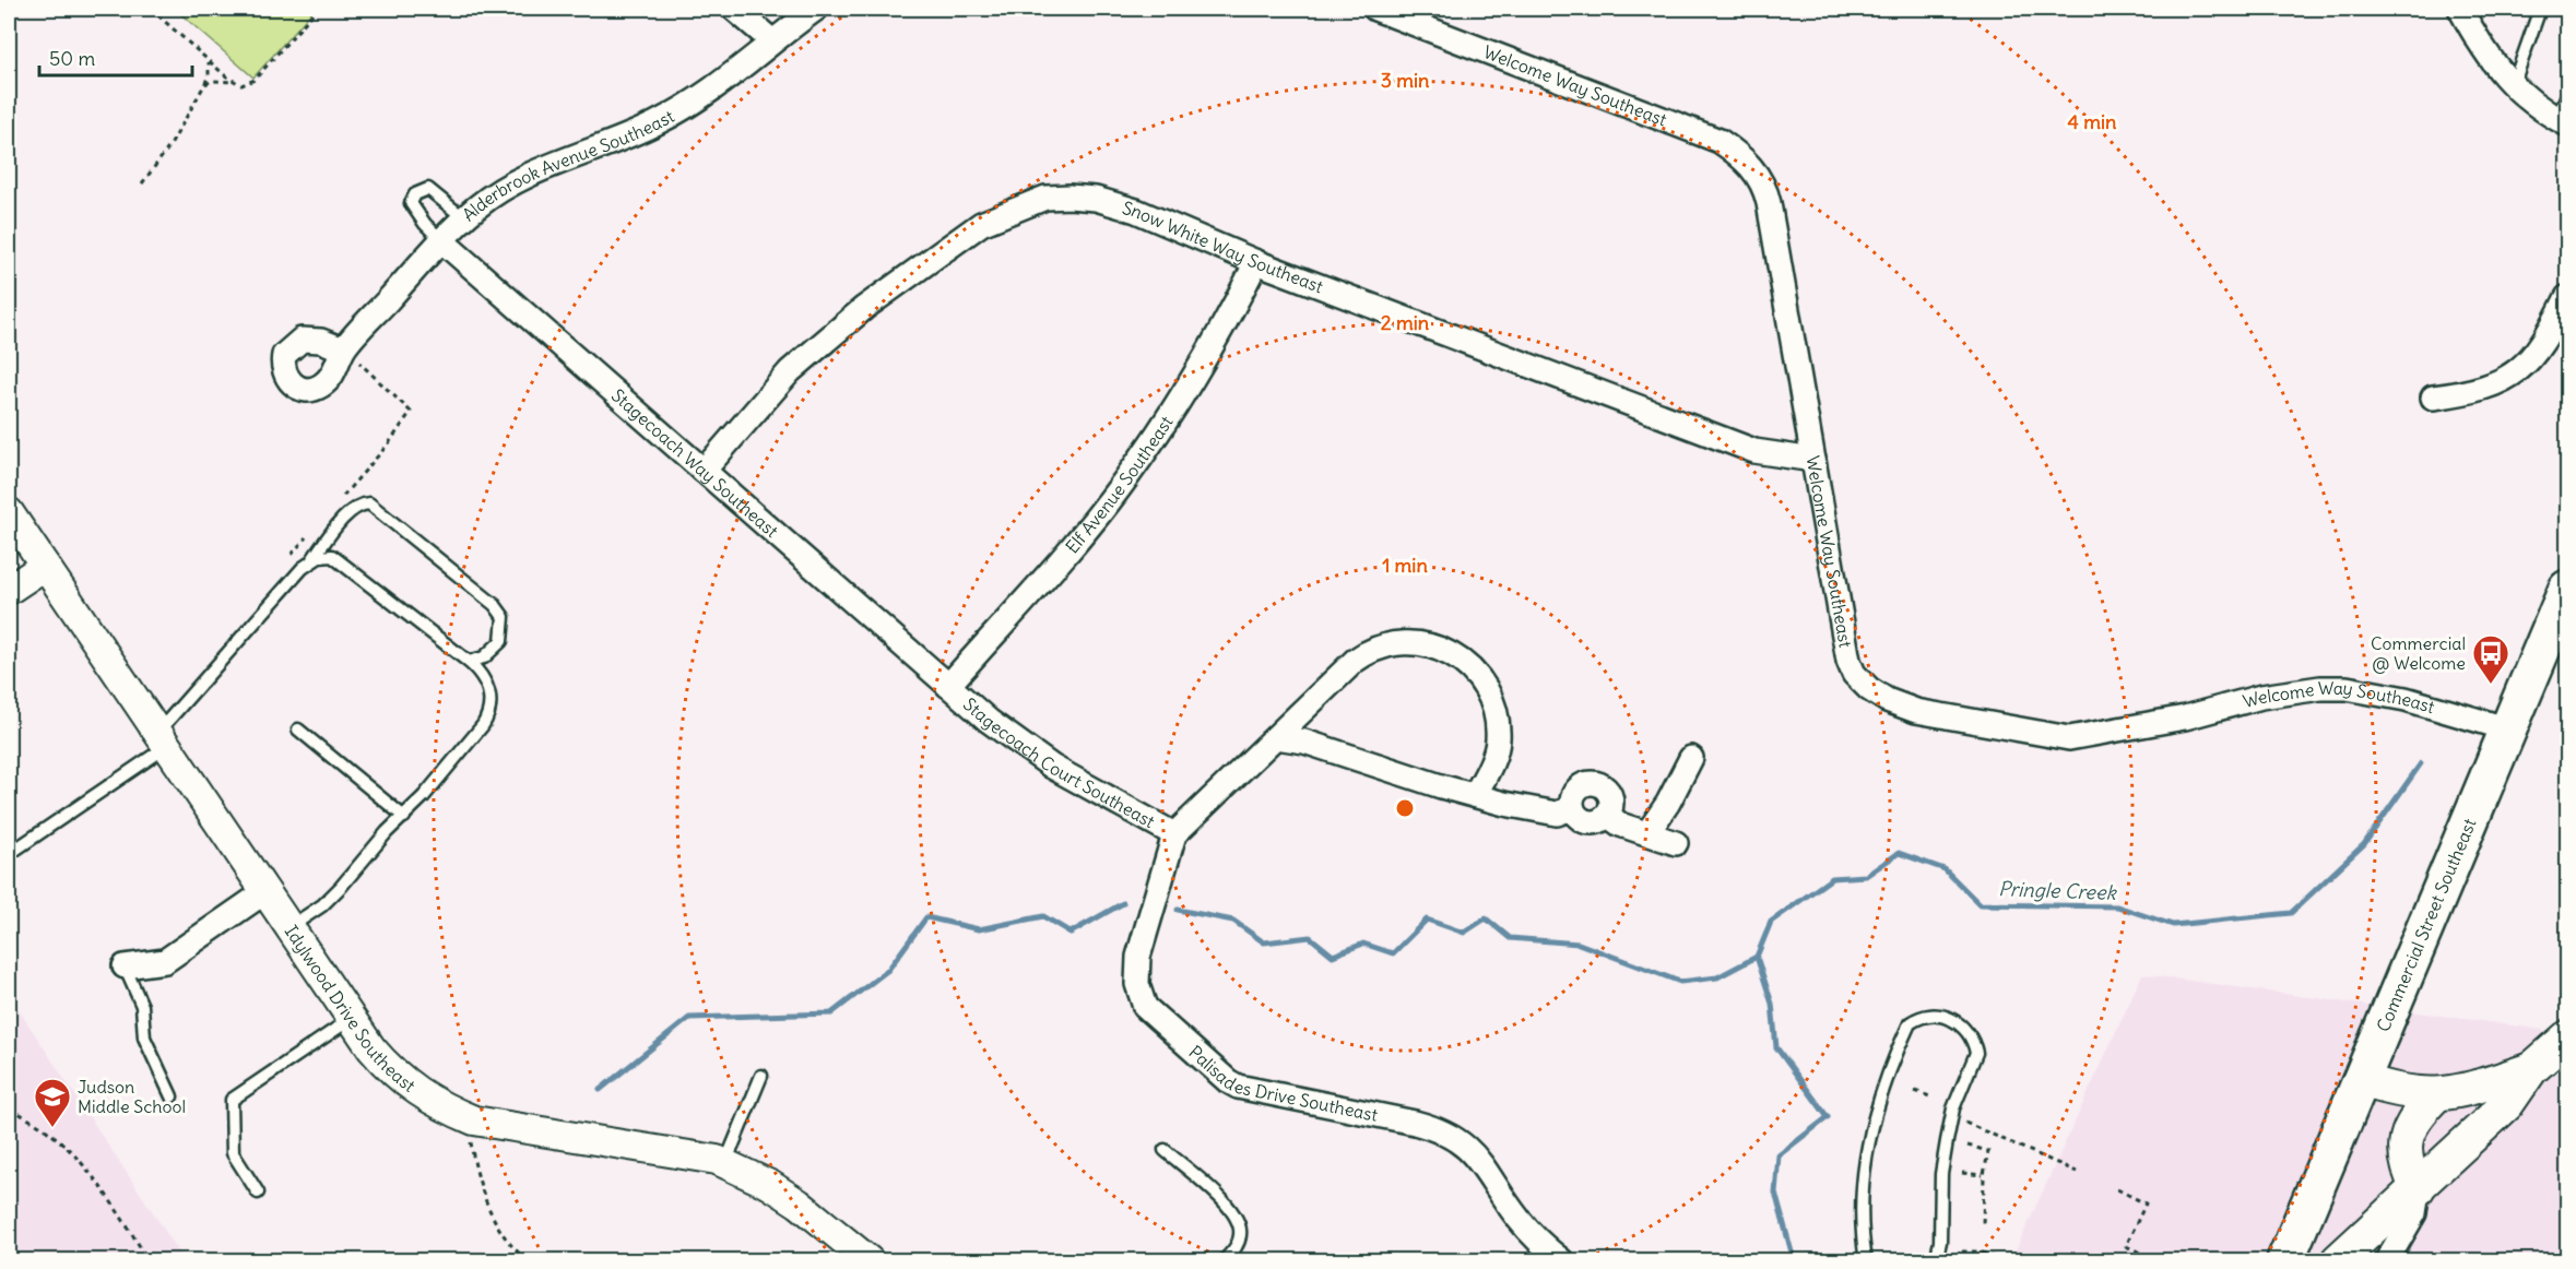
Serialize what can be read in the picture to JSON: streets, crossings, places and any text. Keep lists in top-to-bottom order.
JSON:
{
  "streets": {
    "main road": ["Commercial Street Southeast"],
    "street": [
      "Welcome Way Southeast",
      "Alderbrook Avenue Southeast",
      "Snow White Way Southeast",
      "Stagecoach Way Southeast",
      "Elf Avenue Southeast",
      "Stagecoach Court Southeast",
      "Idylwood Drive Southeast",
      "Palisades Drive Southeast"
    ]
  },
  "crossings": [
    ["Welcome Way Southeast", "Snow White Way Southeast"],
    ["Welcome Way Southeast", "Commercial Street Southeast"],
    ["Alderbrook Avenue Southeast", "Stagecoach Way Southeast"],
    ["Snow White Way Southeast", "Stagecoach Way Southeast"],
    ["Snow White Way Southeast", "Elf Avenue Southeast"],
    ["Stagecoach Way Southeast", "Elf Avenue Southeast"],
    ["Stagecoach Way Southeast", "Stagecoach Court Southeast"],
    ["Elf Avenue Southeast", "Stagecoach Court Southeast"],
    ["Stagecoach Court Southeast", "Palisades Drive Southeast"]
  ],
  "water": ["Pringle Creek"],
  "places": {
    "bus stop": ["Commercial @ Welcome"],
    "school or university": ["Judson Middle School"]
  },
  "scale_bar": "50 m",
  "rings": [
    "3 min",
    "4 min",
    "2 min",
    "1 min"
  ]
}
